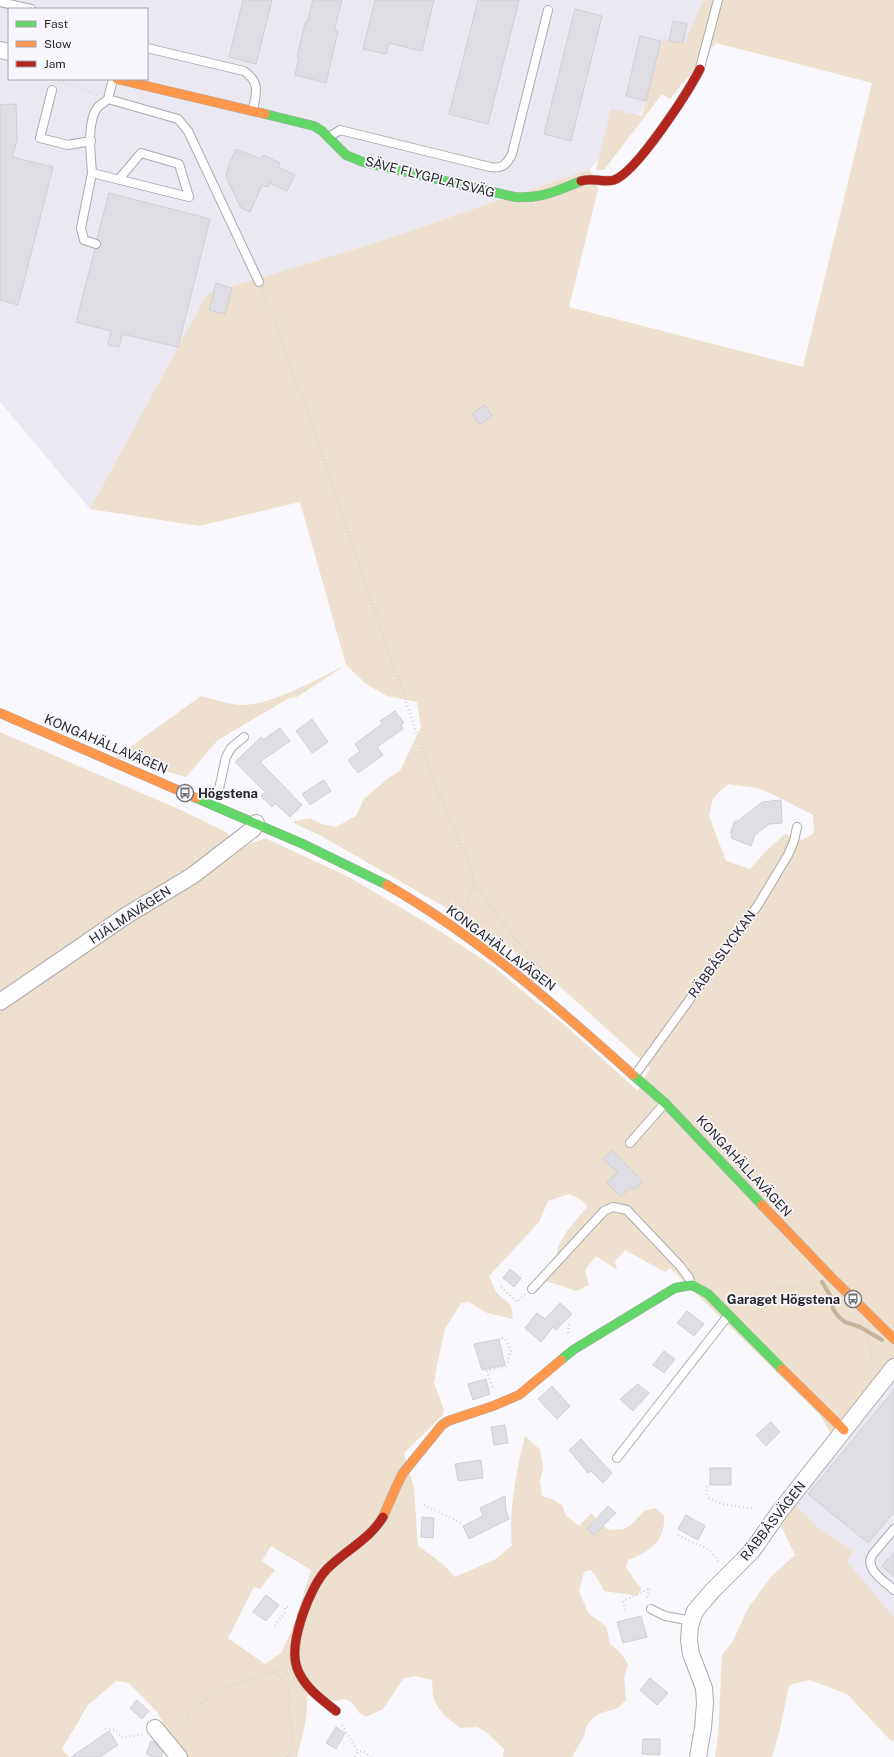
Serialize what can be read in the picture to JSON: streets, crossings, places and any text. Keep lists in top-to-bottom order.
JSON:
{
  "streets": {
    "street": [
      "SÄVE FLYGPLATSVÄG",
      "KONGAHÄLLAVÄGEN",
      "HJÄLMAVÄGEN",
      "RÄBBÅSVÄGEN"
    ],
    "lane": ["RÄBBÅSLYCKAN"]
  },
  "crossings": [
    ["KONGAHÄLLAVÄGEN", "HJÄLMAVÄGEN"],
    ["KONGAHÄLLAVÄGEN", "RÄBBÅSLYCKAN"]
  ],
  "places": {
    "bus stop": ["Högstena", "Garaget Högstena"]
  },
  "legend": ["Fast", "Slow", "Jam"]
}
